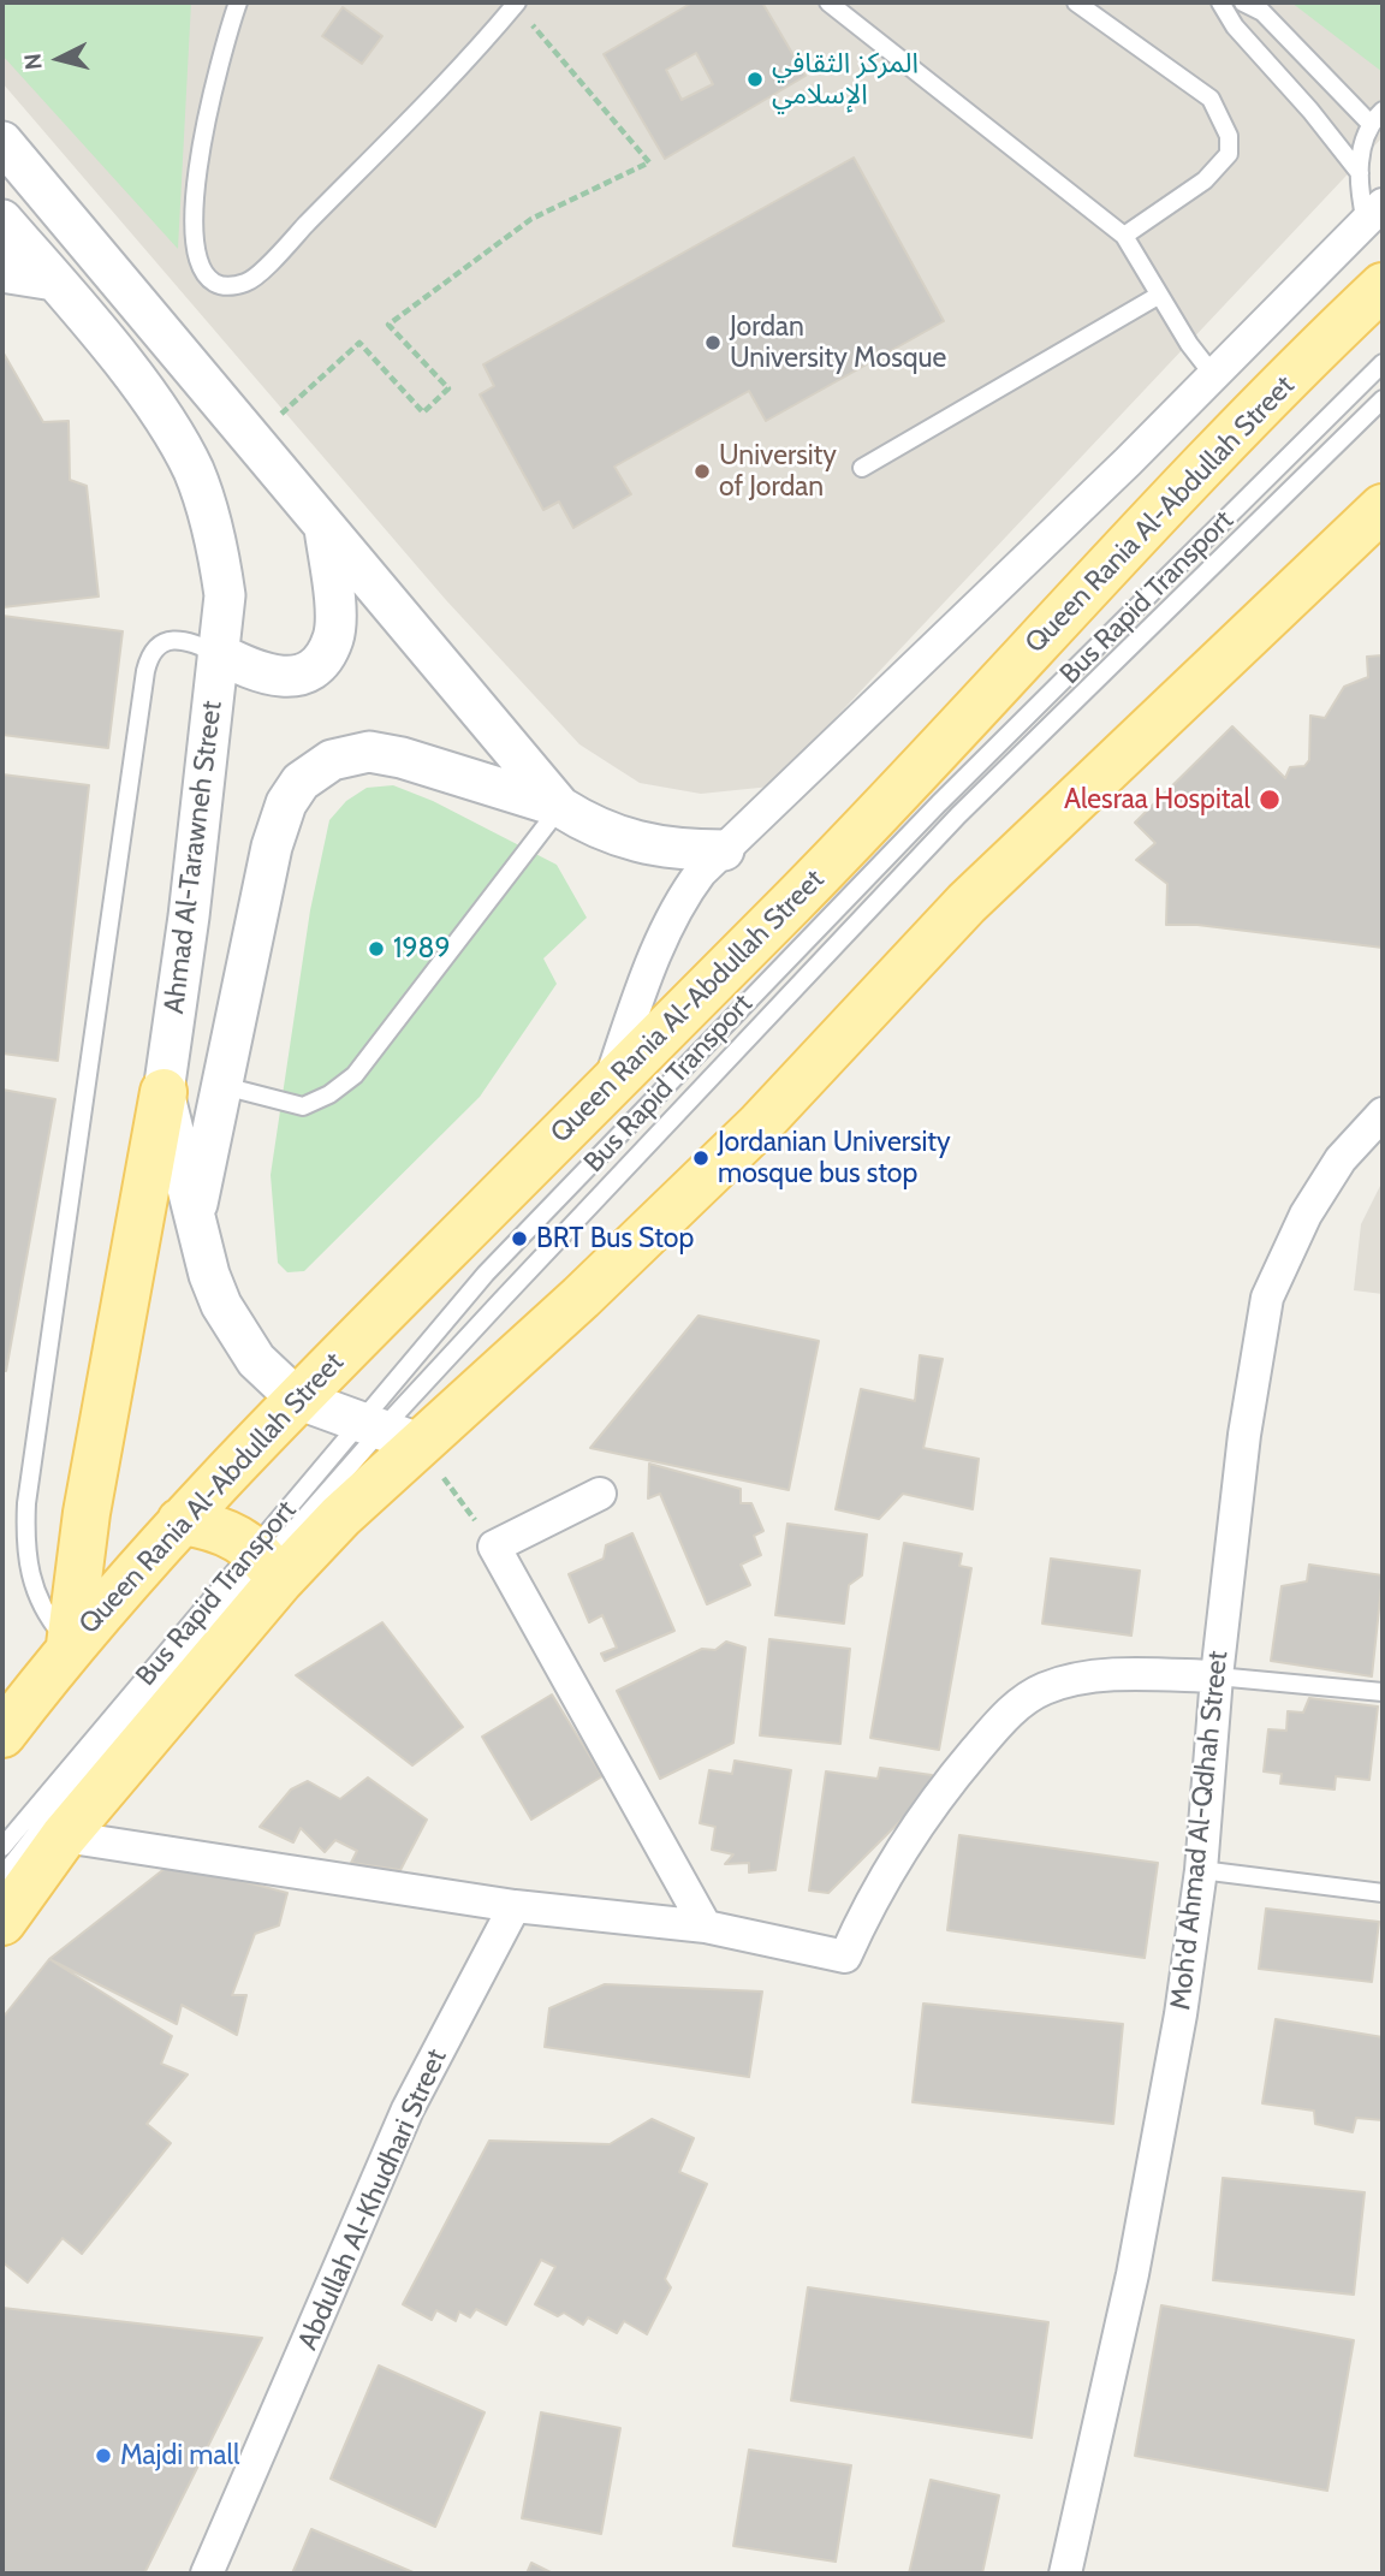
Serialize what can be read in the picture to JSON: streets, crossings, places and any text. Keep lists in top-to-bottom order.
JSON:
{
  "streets": {
    "main road": ["Queen Rania Al-Abdullah Street"],
    "street": ["Ahmad Al-Tarawneh Street", "Moh'd Ahmad Al-Qdhah Street", "Abdullah Al-Khudhari Street"],
    "lane": ["Bus Rapid Transport"]
  },
  "crossings": [
    ["Queen Rania Al-Abdullah Street", "Ahmad Al-Tarawneh Street"],
    ["Bus Rapid Transport", "Ahmad Al-Tarawneh Street"]
  ],
  "places": [
    "المركز الثقافي الإسلامي",
    "Jordan University Mosque",
    "University of Jordan",
    "Alesraa Hospital",
    "1989",
    "Jordanian University mosque bus stop",
    "BRT Bus Stop",
    "Majdi mall"
  ],
  "north": "left"
}
